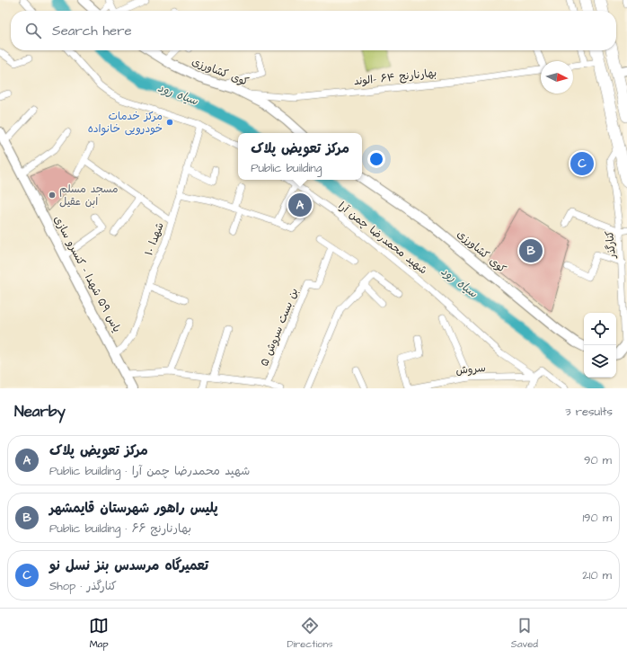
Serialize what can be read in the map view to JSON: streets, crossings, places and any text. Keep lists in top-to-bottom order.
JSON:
{
  "streets": {
    "street": [
      "کوی کشاورزی",
      "بهارنارنج ۶۴ -الوند",
      "شهید محمدرضا چمن آرا",
      "شهدا ۱۰",
      "کنارگذر",
      "یاس ۵۹ شهدا - کنسرو سازی",
      "بن بست سروش ۵",
      "سروش"
    ]
  },
  "crossings": [
    ["کوی کشاورزی", "بهارنارنج ۶۴ -الوند"],
    ["شهید محمدرضا چمن آرا", "سروش"],
    ["شهدا ۱۰", "یاس ۵۹ شهدا - کنسرو سازی"]
  ],
  "water": ["سیاه رود"],
  "places": ["مرکز خدمات خودرویی خانواده", "مسجد مسلم ابن عقیل"],
  "north": "right",
  "page": {
    "search": "Search here",
    "popup": ["مرکز تعویض پلاک", "Public building"],
    "pins": ["C", "A", "B"],
    "heading": ["Nearby", "3 results"],
    "list": [
      {
        "mark": "A",
        "name": "مرکز تعویض پلاک",
        "note": "Public building · شهید محمدرضا چمن آرا",
        "value": "90 m"
      },
      {
        "mark": "B",
        "name": "پلیس راهور شهرستان قایمشهر",
        "note": "Public building · بهارنارنج ۶۶",
        "value": "190 m"
      },
      {
        "mark": "C",
        "name": "تعمیرگاه مرسدس بنز نسل نو",
        "note": "Shop · کنارگذر",
        "value": "210 m"
      }
    ],
    "nav": ["Map", "Directions", "Saved"]
  }
}
